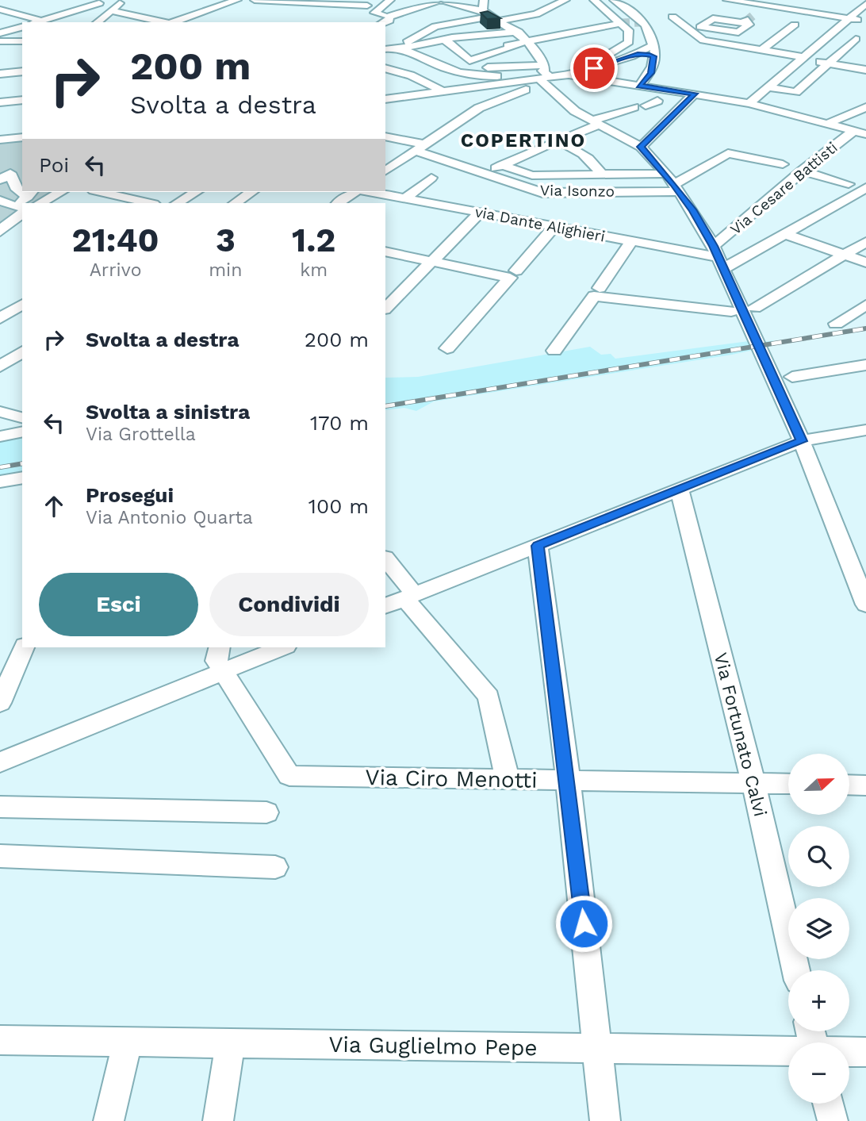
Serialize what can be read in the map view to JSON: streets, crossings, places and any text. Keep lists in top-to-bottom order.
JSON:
{
  "streets": {
    "street": [
      "Via Cesare Battisti",
      "Via Isonzo",
      "via Dante Alighieri",
      "Via Fortunato Calvi",
      "Via Ciro Menotti",
      "Via Guglielmo Pepe"
    ]
  },
  "crossings": [
    ["Via Cesare Battisti", "via Dante Alighieri"],
    ["Via Fortunato Calvi", "Via Ciro Menotti"]
  ],
  "districts": ["COPERTINO"],
  "north": "right",
  "page": {
    "turn": ["200 m", "Svolta a destra"],
    "then": "Poi",
    "eta": [
      "21:40",
      "Arrivo",
      "3",
      "min",
      "1.2",
      "km"
    ],
    "list": [
      {
        "name": "Svolta a destra",
        "value": "200 m"
      },
      {
        "name": "Svolta a sinistra",
        "note": "Via Grottella",
        "value": "170 m"
      },
      {
        "name": "Prosegui",
        "note": "Via Antonio Quarta",
        "value": "100 m"
      }
    ],
    "buttons": ["Esci", "Condividi"],
    "map_buttons": ["+", "−"]
  }
}
